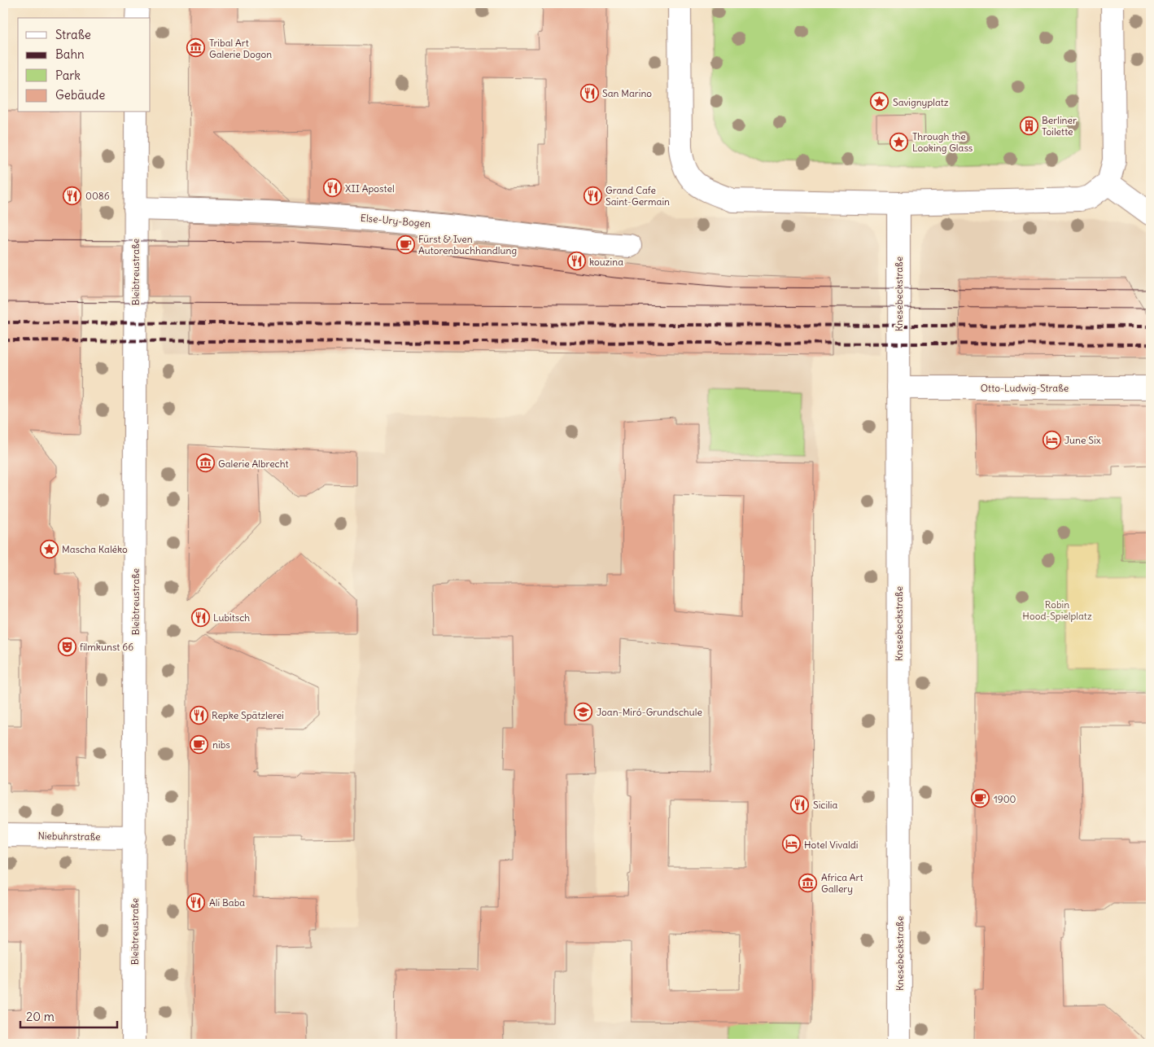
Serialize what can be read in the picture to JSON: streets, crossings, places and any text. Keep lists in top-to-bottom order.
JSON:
{
  "streets": {
    "street": [
      "Else-Ury-Bogen",
      "Bleibtreustraße",
      "Knesebeckstraße",
      "Otto-Ludwig-Straße",
      "Niebuhrstraße"
    ]
  },
  "crossings": [
    ["Else-Ury-Bogen", "Bleibtreustraße"],
    ["Bleibtreustraße", "Niebuhrstraße"],
    ["Knesebeckstraße", "Otto-Ludwig-Straße"]
  ],
  "parks": ["Robin Hood-Spielplatz"],
  "places": {
    "museum": ["Tribal Art Galerie Dogon", "Galerie Albrecht", "Africa Art Gallery"],
    "restaurant": [
      "San Marino",
      "XII Apostel",
      "0086",
      "Grand Cafe Saint-Germain",
      "kouzina",
      "Lubitsch",
      "Repke Spätzlerei",
      "Sicilia",
      "Ali Baba"
    ],
    "place": ["Savignyplatz", "Through the Looking Glass", "Mascha Kaléko"],
    "building": ["Berliner Toilette"],
    "cafe": ["Fürst & Iven Autorenbuchhandlung", "nibs", "1900"],
    "hotel": ["June Six", "Hotel Vivaldi"],
    "theatre": ["filmkunst 66"],
    "school or university": ["Joan-Miró-Grundschule"]
  },
  "legend": [
    "Straße",
    "Bahn",
    "Park",
    "Gebäude"
  ],
  "scale_bar": "20 m"
}
